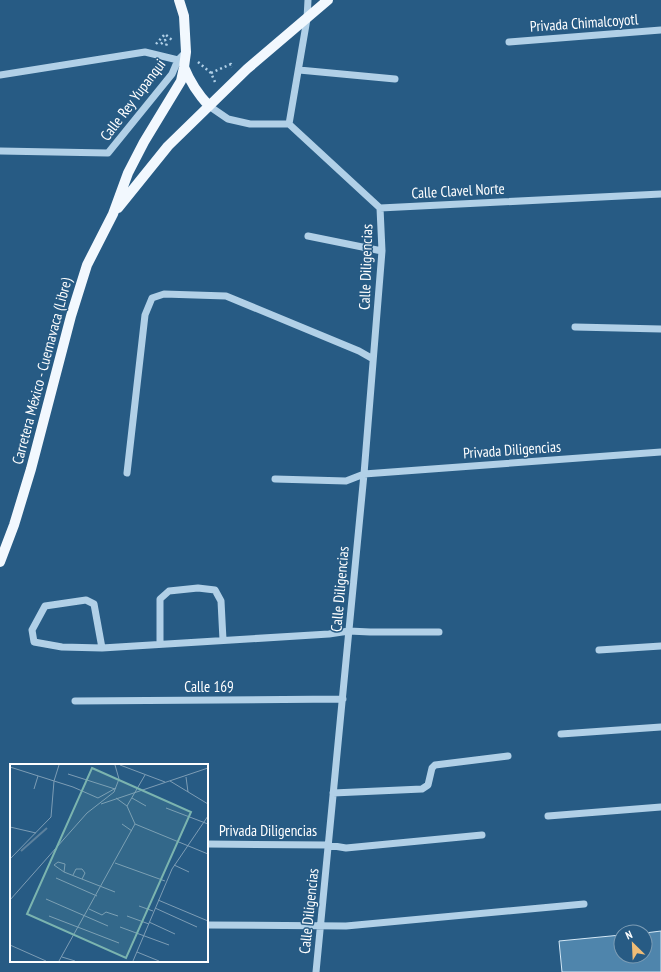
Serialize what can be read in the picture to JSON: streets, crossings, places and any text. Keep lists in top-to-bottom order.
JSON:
{
  "streets": {
    "main road": ["Carretera México - Cuernavaca (Libre)"],
    "street": [
      "Privada Chimalcoyotl",
      "Calle Rey Yupanqui",
      "Calle Clavel Norte",
      "Calle Diligencias",
      "Privada Diligencias",
      "Calle 169"
    ]
  },
  "crossings": [
    ["Calle Rey Yupanqui", "Carretera México - Cuernavaca (Libre)"],
    ["Calle Clavel Norte", "Calle Diligencias"],
    ["Calle Diligencias", "Privada Diligencias"],
    ["Calle Diligencias", "Calle 169"]
  ],
  "north": "top left"
}
